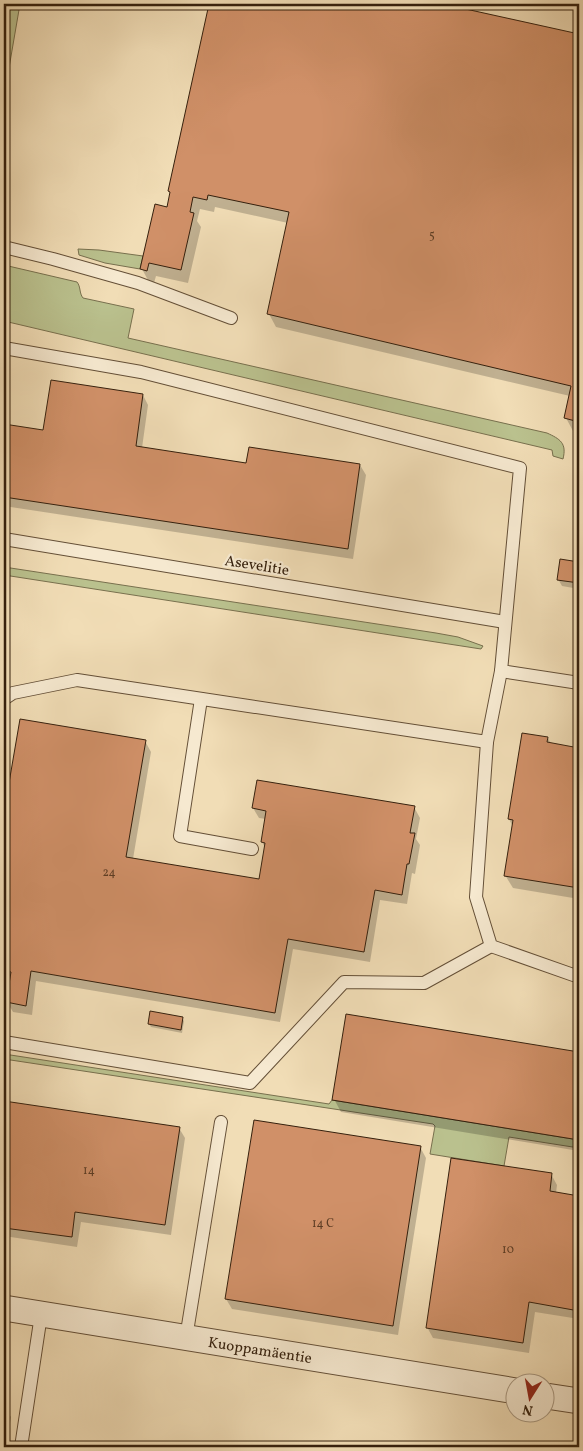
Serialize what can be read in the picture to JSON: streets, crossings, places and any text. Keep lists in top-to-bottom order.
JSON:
{
  "streets": {
    "street": ["Kuoppamäentie"],
    "lane": ["Asevelitie"]
  },
  "house_numbers": [
    "5",
    "24",
    "14",
    "14 C",
    "10"
  ],
  "north": "bottom"
}
